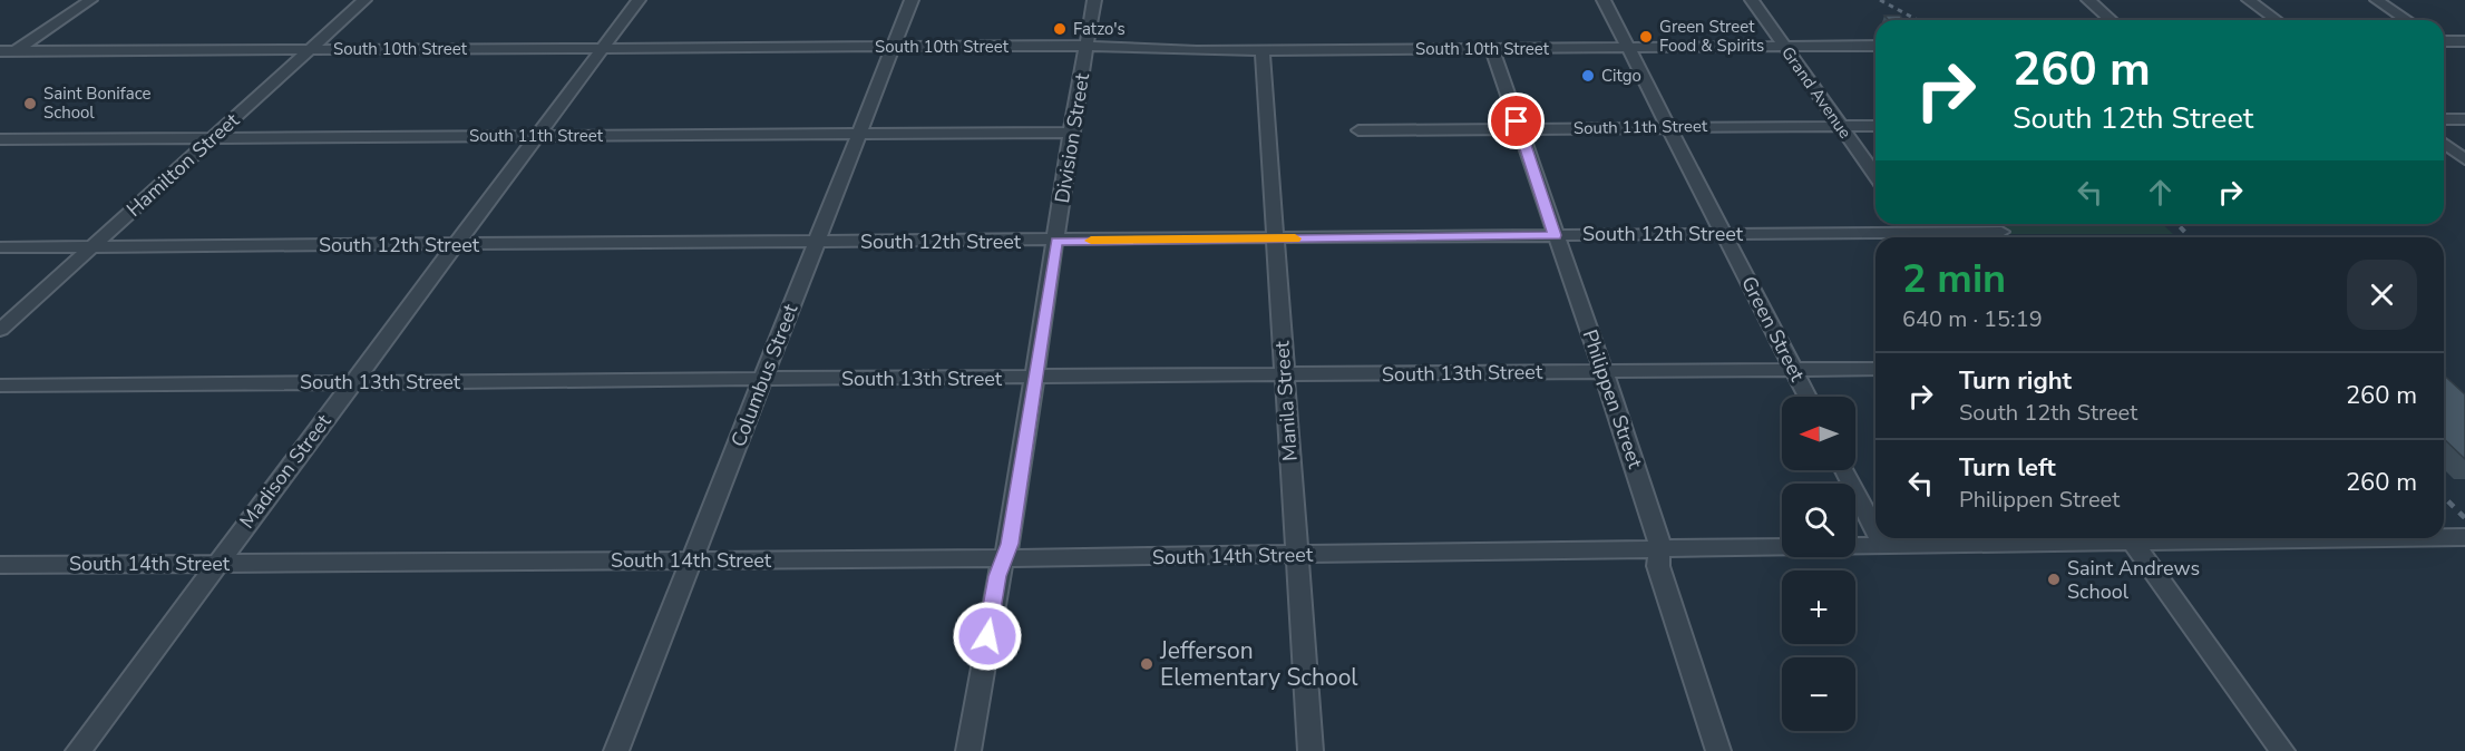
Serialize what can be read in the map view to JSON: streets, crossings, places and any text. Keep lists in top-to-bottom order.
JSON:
{
  "streets": {
    "street": [
      "South 10th Street",
      "Grand Avenue",
      "South 11th Street",
      "Division Street",
      "Hamilton Street",
      "South 12th Street",
      "Green Street",
      "South 13th Street",
      "Columbus Street",
      "Philippen Street",
      "Manila Street",
      "Madison Street",
      "South 14th Street"
    ]
  },
  "crossings": [
    ["South 10th Street", "Grand Avenue"],
    ["South 10th Street", "Division Street"],
    ["South 10th Street", "Hamilton Street"],
    ["South 10th Street", "Green Street"],
    ["South 10th Street", "Columbus Street"],
    ["South 10th Street", "Philippen Street"],
    ["South 10th Street", "Manila Street"],
    ["South 10th Street", "Madison Street"],
    ["Grand Avenue", "South 11th Street"],
    ["South 11th Street", "Division Street"],
    ["South 11th Street", "Hamilton Street"],
    ["South 11th Street", "Green Street"],
    ["South 11th Street", "Columbus Street"],
    ["South 11th Street", "Philippen Street"],
    ["South 11th Street", "Madison Street"],
    ["Division Street", "South 12th Street"],
    ["Division Street", "South 13th Street"],
    ["Division Street", "South 14th Street"],
    ["Hamilton Street", "South 12th Street"],
    ["South 12th Street", "Green Street"],
    ["South 12th Street", "Columbus Street"],
    ["South 12th Street", "Philippen Street"],
    ["South 12th Street", "Manila Street"],
    ["South 12th Street", "Madison Street"],
    ["Green Street", "South 13th Street"],
    ["South 13th Street", "Columbus Street"],
    ["South 13th Street", "Philippen Street"],
    ["South 13th Street", "Manila Street"],
    ["South 13th Street", "Madison Street"],
    ["Columbus Street", "South 14th Street"],
    ["Philippen Street", "South 14th Street"],
    ["Manila Street", "South 14th Street"],
    ["Madison Street", "South 14th Street"]
  ],
  "places": [
    "Fatzo's",
    "Green Street Food & Spirits",
    "Citgo",
    "Saint Boniface School",
    "Saint Andrews School",
    "Jefferson Elementary School"
  ],
  "north": "left",
  "page": {
    "turn": ["260 m", "South 12th Street"],
    "heading": ["2 min", "640 m · 15:19"],
    "list": [
      {
        "name": "Turn right",
        "note": "South 12th Street",
        "value": "260 m"
      },
      {
        "name": "Turn left",
        "note": "Philippen Street",
        "value": "260 m"
      }
    ],
    "map_buttons": ["+", "−"]
  }
}
